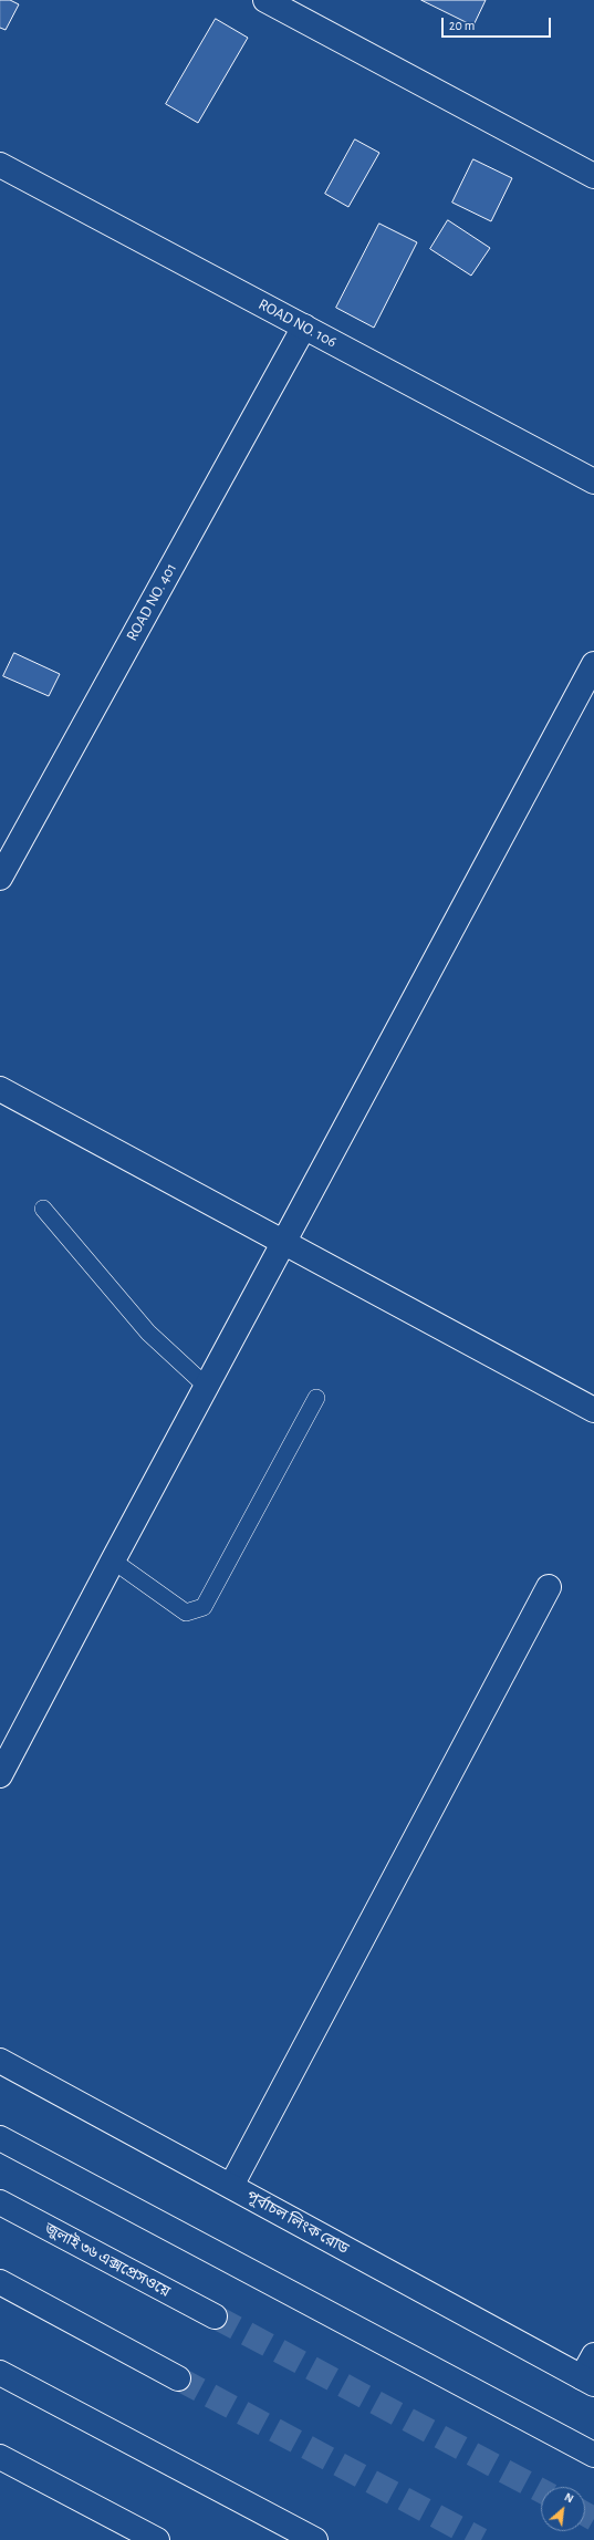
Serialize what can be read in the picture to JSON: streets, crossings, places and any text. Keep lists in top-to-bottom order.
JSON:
{
  "streets": {
    "main road": [
      "ROAD NO. 106",
      "ROAD NO. 401",
      "পূর্বাচল লিংক রোড",
      "জুলাই ৩৬ এক্সপ্রেসওয়ে"
    ]
  },
  "crossings": [
    ["ROAD NO. 106", "ROAD NO. 401"]
  ],
  "scale_bar": "20 m",
  "north": "top right"
}
